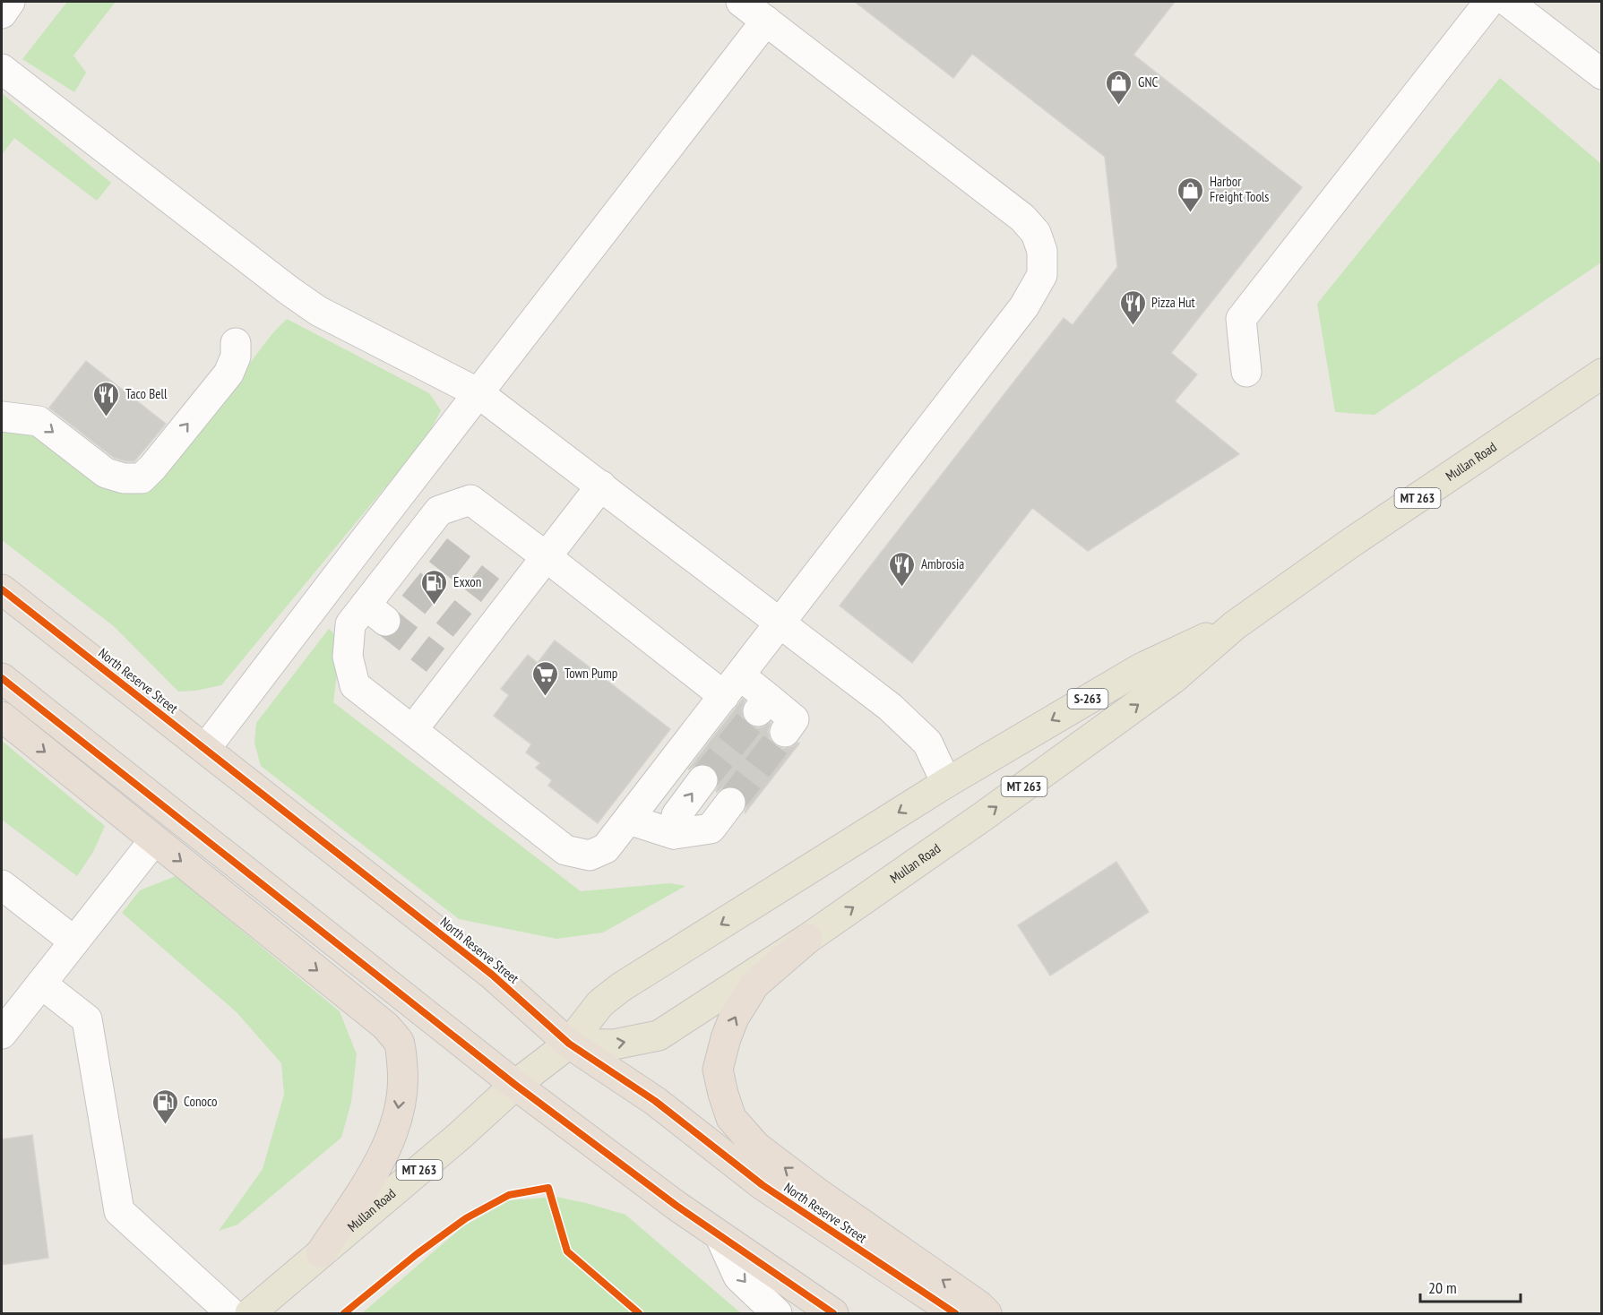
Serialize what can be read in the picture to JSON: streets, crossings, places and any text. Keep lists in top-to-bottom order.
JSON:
{
  "streets": {
    "highway": ["North Reserve Street"],
    "main road": ["Mullan Road", "MT 263", "S-263"]
  },
  "crossings": [
    ["Mullan Road", "North Reserve Street"]
  ],
  "places": {
    "shop": ["GNC", "Harbor Freight Tools"],
    "restaurant": ["Pizza Hut", "Taco Bell", "Ambrosia"],
    "fuel station": ["Exxon", "Conoco"],
    "supermarket": ["Town Pump"]
  },
  "scale_bar": "20 m"
}
